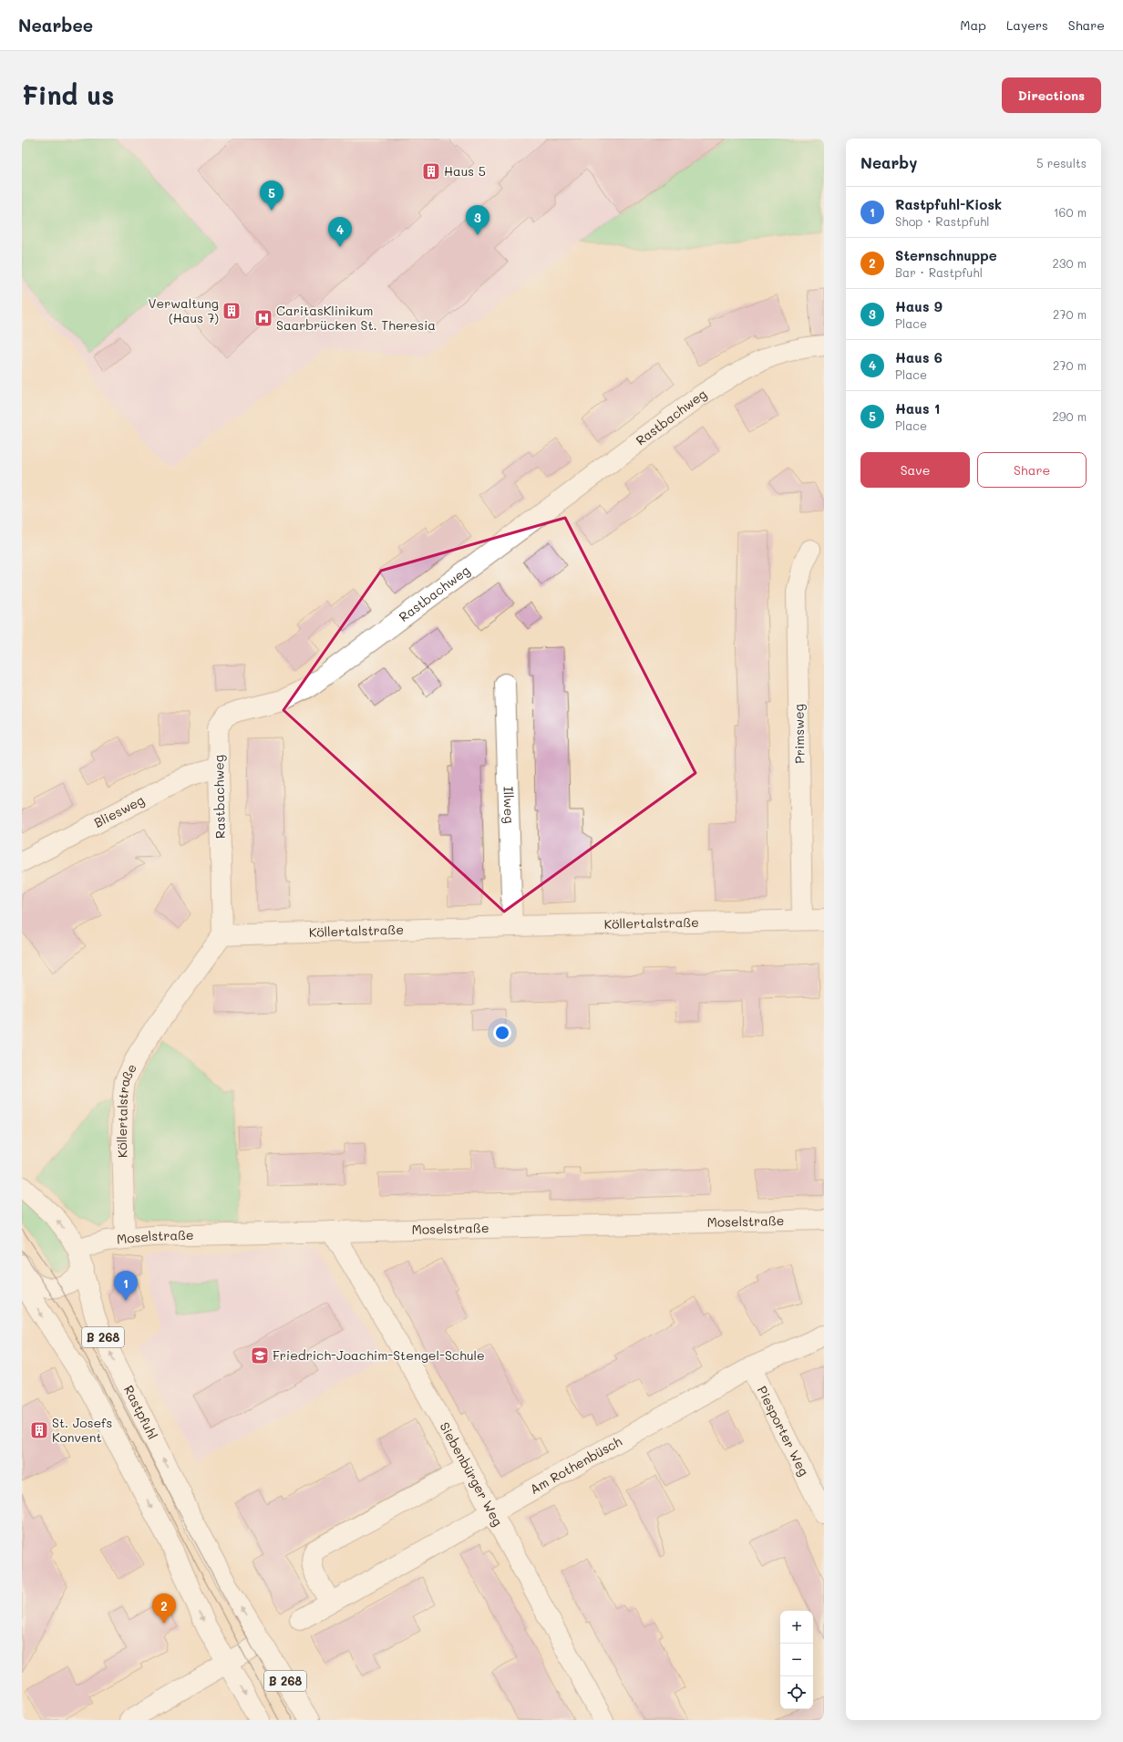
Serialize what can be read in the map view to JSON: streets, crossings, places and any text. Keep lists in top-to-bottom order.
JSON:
{
  "streets": {
    "street": [
      "Rastbachweg",
      "Primsweg",
      "Illweg",
      "Bliesweg",
      "Köllertalstraße",
      "Moselstraße",
      "B 268",
      "Rastpfuhl",
      "Piesporter Weg",
      "Am Rothenbüsch",
      "Siebenbürger Weg"
    ]
  },
  "crossings": [
    ["Rastbachweg", "Bliesweg"],
    ["Rastbachweg", "Köllertalstraße"],
    ["Primsweg", "Köllertalstraße"],
    ["Illweg", "Köllertalstraße"],
    ["Köllertalstraße", "Moselstraße"],
    ["Moselstraße", "Rastpfuhl"],
    ["Moselstraße", "Siebenbürger Weg"],
    ["B 268", "Rastpfuhl"],
    ["Piesporter Weg", "Am Rothenbüsch"],
    ["Am Rothenbüsch", "Siebenbürger Weg"]
  ],
  "places": {
    "building": ["Haus 5", "Verwaltung (Haus 7)", "St. Josefs Konvent"],
    "hospital": ["CaritasKlinikum Saarbrücken St. Theresia"],
    "school or university": ["Friedrich-Joachim-Stengel-Schule"]
  },
  "page": {
    "header": "Nearbee",
    "nav": ["Map", "Layers", "Share"],
    "buttons": [
      "Directions",
      ["Save", "Share"]
    ],
    "title": "Find us",
    "heading": ["Nearby", "5 results"],
    "pins": [
      "5",
      "3",
      "4",
      "1",
      "2"
    ],
    "list": [
      {
        "mark": "1",
        "name": "Rastpfuhl-Kiosk",
        "note": "Shop · Rastpfuhl",
        "value": "160 m"
      },
      {
        "mark": "2",
        "name": "Sternschnuppe",
        "note": "Bar · Rastpfuhl",
        "value": "230 m"
      },
      {
        "mark": "3",
        "name": "Haus 9",
        "note": "Place",
        "value": "270 m"
      },
      {
        "mark": "4",
        "name": "Haus 6",
        "note": "Place",
        "value": "270 m"
      },
      {
        "mark": "5",
        "name": "Haus 1",
        "note": "Place",
        "value": "290 m"
      }
    ],
    "map_buttons": ["+", "−"]
  }
}
